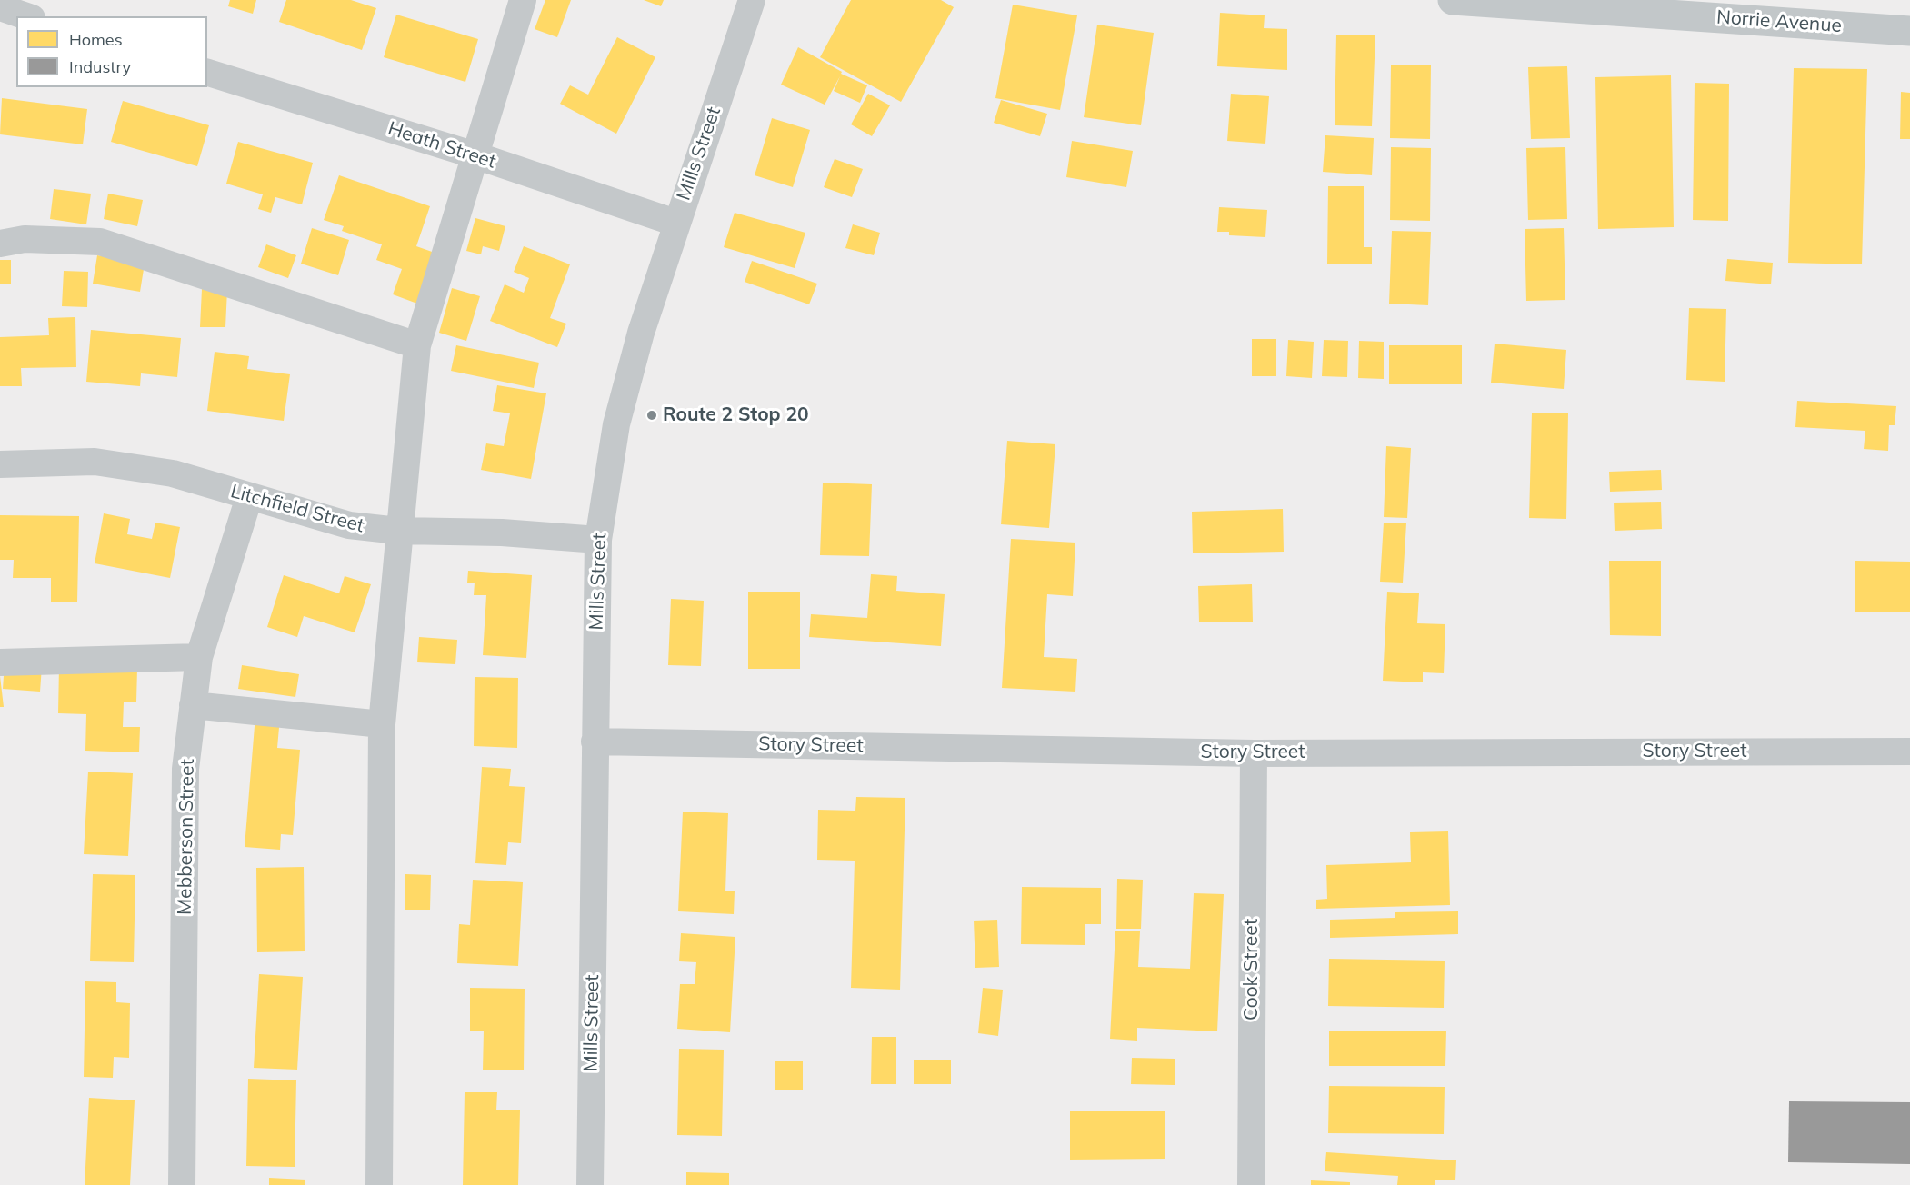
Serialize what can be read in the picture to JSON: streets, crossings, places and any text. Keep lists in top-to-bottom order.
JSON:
{
  "streets": {
    "main road": ["Norrie Avenue"],
    "street": [
      "Heath Street",
      "Mills Street",
      "Litchfield Street",
      "Story Street",
      "Mebberson Street",
      "Cook Street"
    ]
  },
  "crossings": [
    ["Heath Street", "Mills Street"],
    ["Mills Street", "Litchfield Street"],
    ["Mills Street", "Story Street"],
    ["Litchfield Street", "Mebberson Street"],
    ["Story Street", "Cook Street"]
  ],
  "places": ["Route 2 Stop 20"],
  "legend": ["Homes", "Industry"]
}
